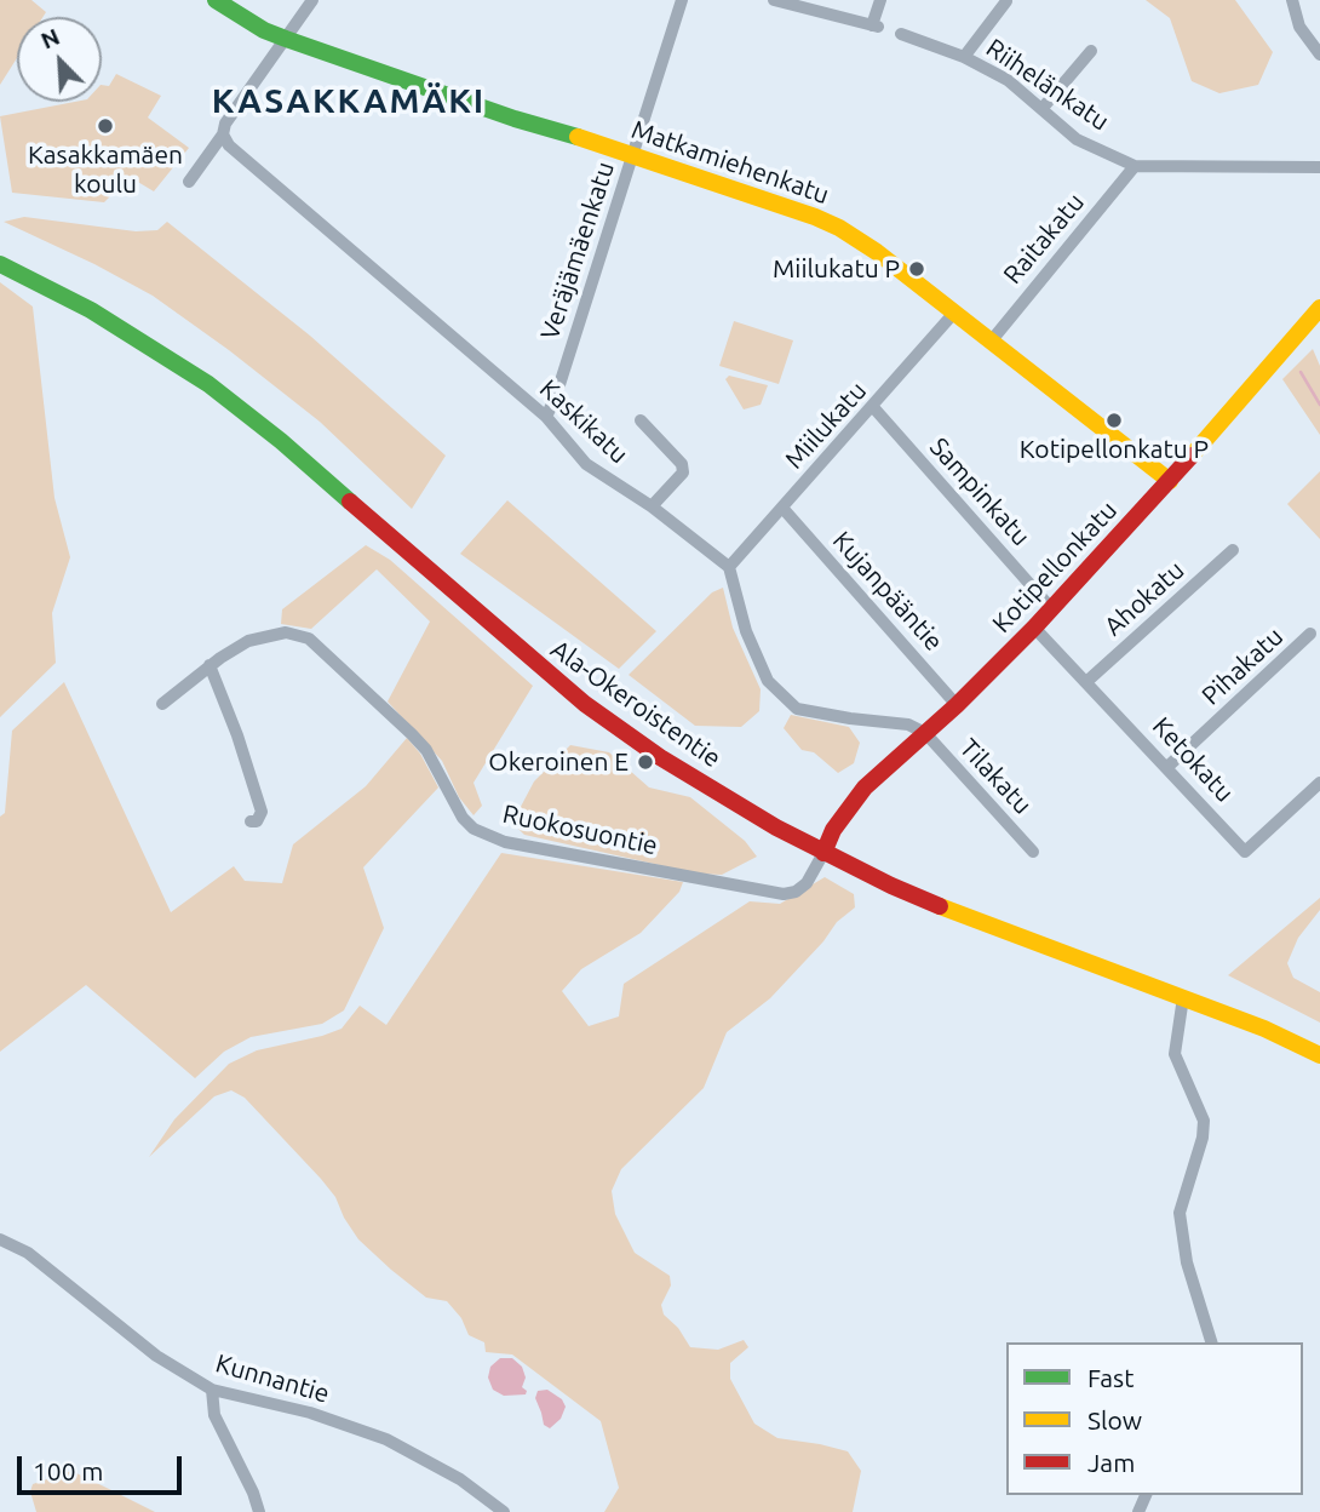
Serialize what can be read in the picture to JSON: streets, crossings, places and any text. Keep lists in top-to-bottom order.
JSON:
{
  "streets": {
    "street": [
      "Riihelänkatu",
      "Matkamiehenkatu",
      "Raitakatu",
      "Veräjämäenkatu",
      "Kaskikatu",
      "Miilukatu",
      "Sampinkatu",
      "Kotipellonkatu",
      "Kujanpääntie",
      "Ahokatu",
      "Pihakatu",
      "Ala-Okeroistentie",
      "Ketokatu",
      "Tilakatu",
      "Ruokosuontie",
      "Kunnantie"
    ]
  },
  "crossings": [
    ["Riihelänkatu", "Raitakatu"],
    ["Matkamiehenkatu", "Raitakatu"],
    ["Matkamiehenkatu", "Veräjämäenkatu"],
    ["Matkamiehenkatu", "Miilukatu"],
    ["Matkamiehenkatu", "Kotipellonkatu"],
    ["Veräjämäenkatu", "Kaskikatu"],
    ["Kaskikatu", "Miilukatu"],
    ["Miilukatu", "Sampinkatu"],
    ["Miilukatu", "Kujanpääntie"],
    ["Sampinkatu", "Kotipellonkatu"],
    ["Kotipellonkatu", "Kujanpääntie"],
    ["Kotipellonkatu", "Ala-Okeroistentie"],
    ["Kotipellonkatu", "Ketokatu"],
    ["Kotipellonkatu", "Tilakatu"],
    ["Kotipellonkatu", "Ruokosuontie"],
    ["Ahokatu", "Ketokatu"],
    ["Pihakatu", "Ketokatu"],
    ["Ala-Okeroistentie", "Ruokosuontie"]
  ],
  "districts": ["KASAKKAMÄKI"],
  "places": [
    "Kasakkamäen koulu",
    "Miilukatu P",
    "Kotipellonkatu P",
    "Okeroinen E"
  ],
  "legend": ["Fast", "Slow", "Jam"],
  "scale_bar": "100 m",
  "north": "top left"
}
